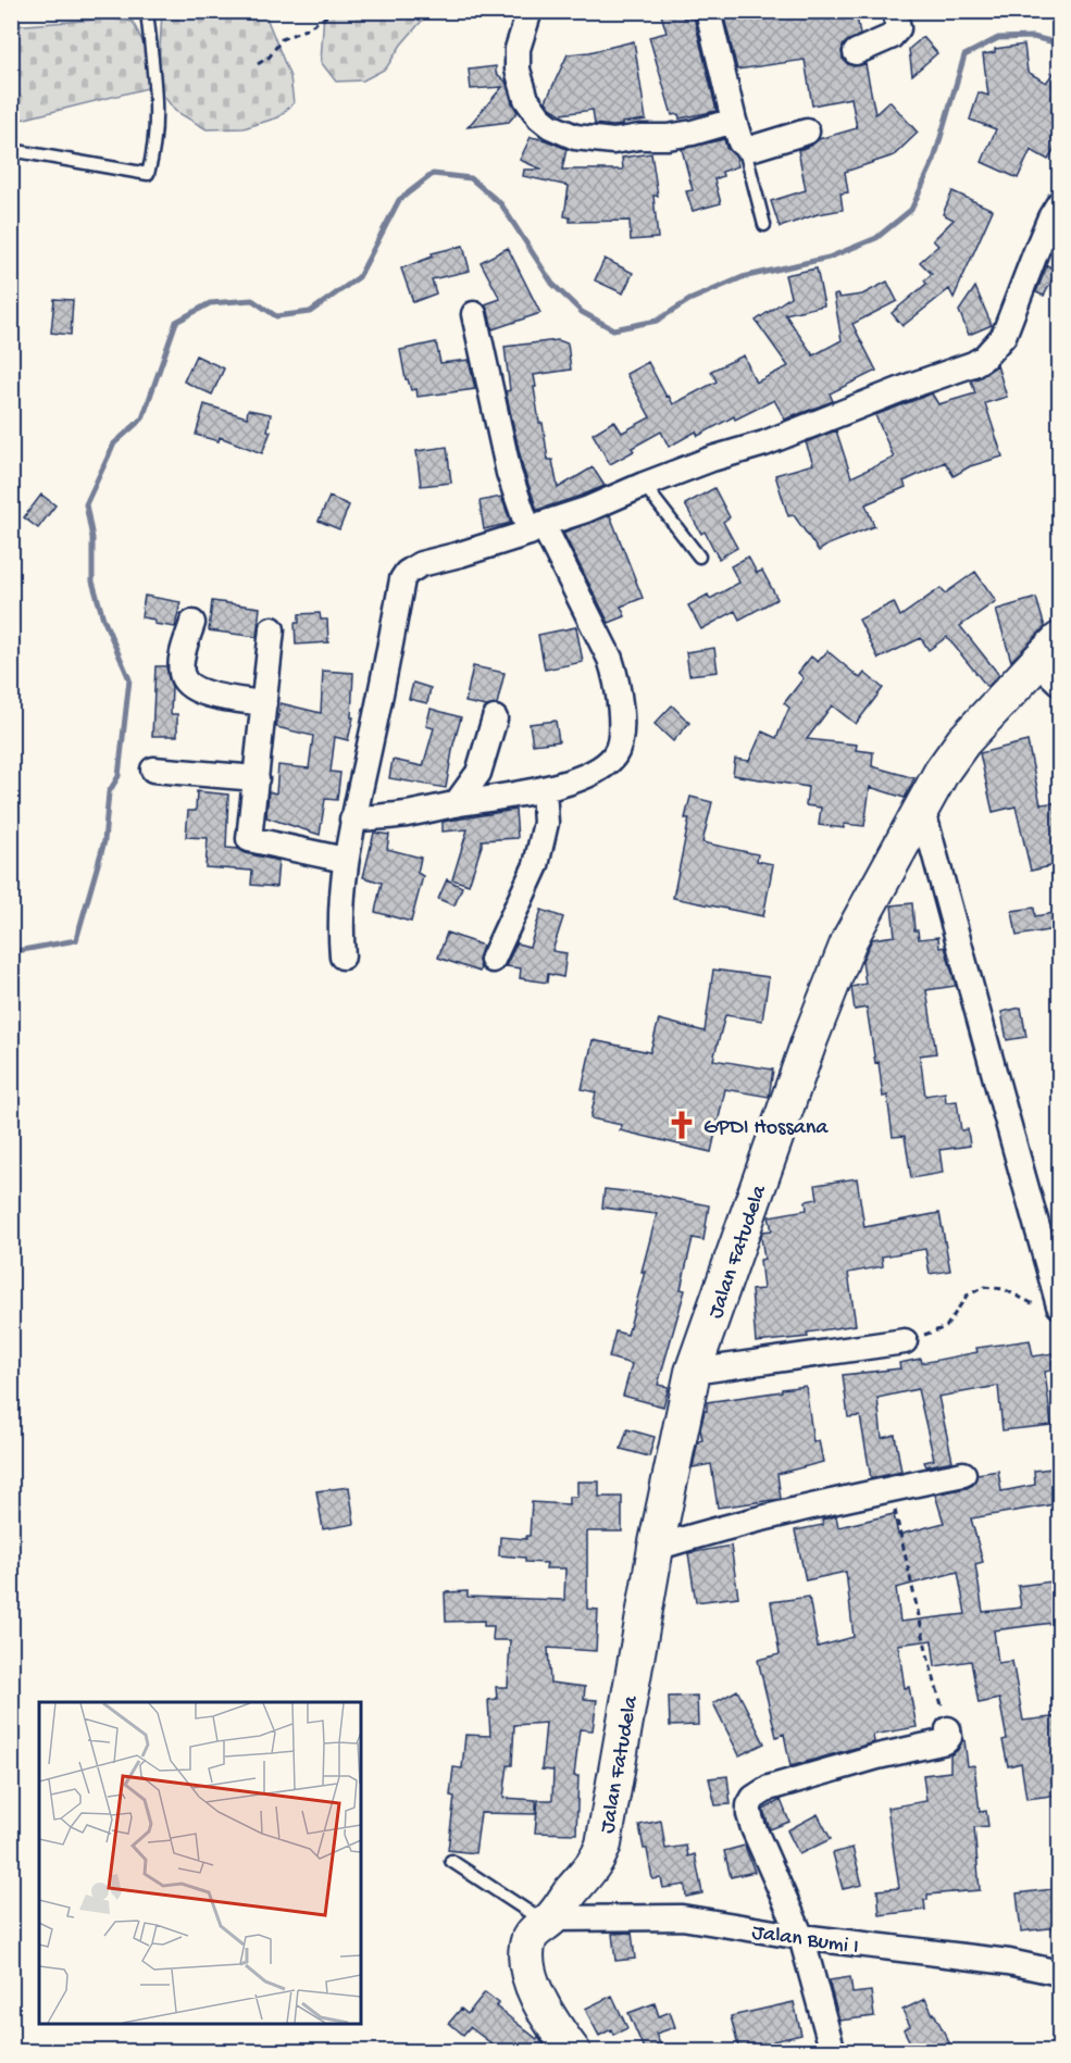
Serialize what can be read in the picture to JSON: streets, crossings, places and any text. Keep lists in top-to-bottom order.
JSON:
{
  "streets": {
    "street": ["Jalan Fatudela", "Jalan Bumi I"]
  },
  "crossings": [
    ["Jalan Fatudela", "Jalan Bumi I"]
  ],
  "places": {
    "church": ["GPDI Hossana"]
  }
}
